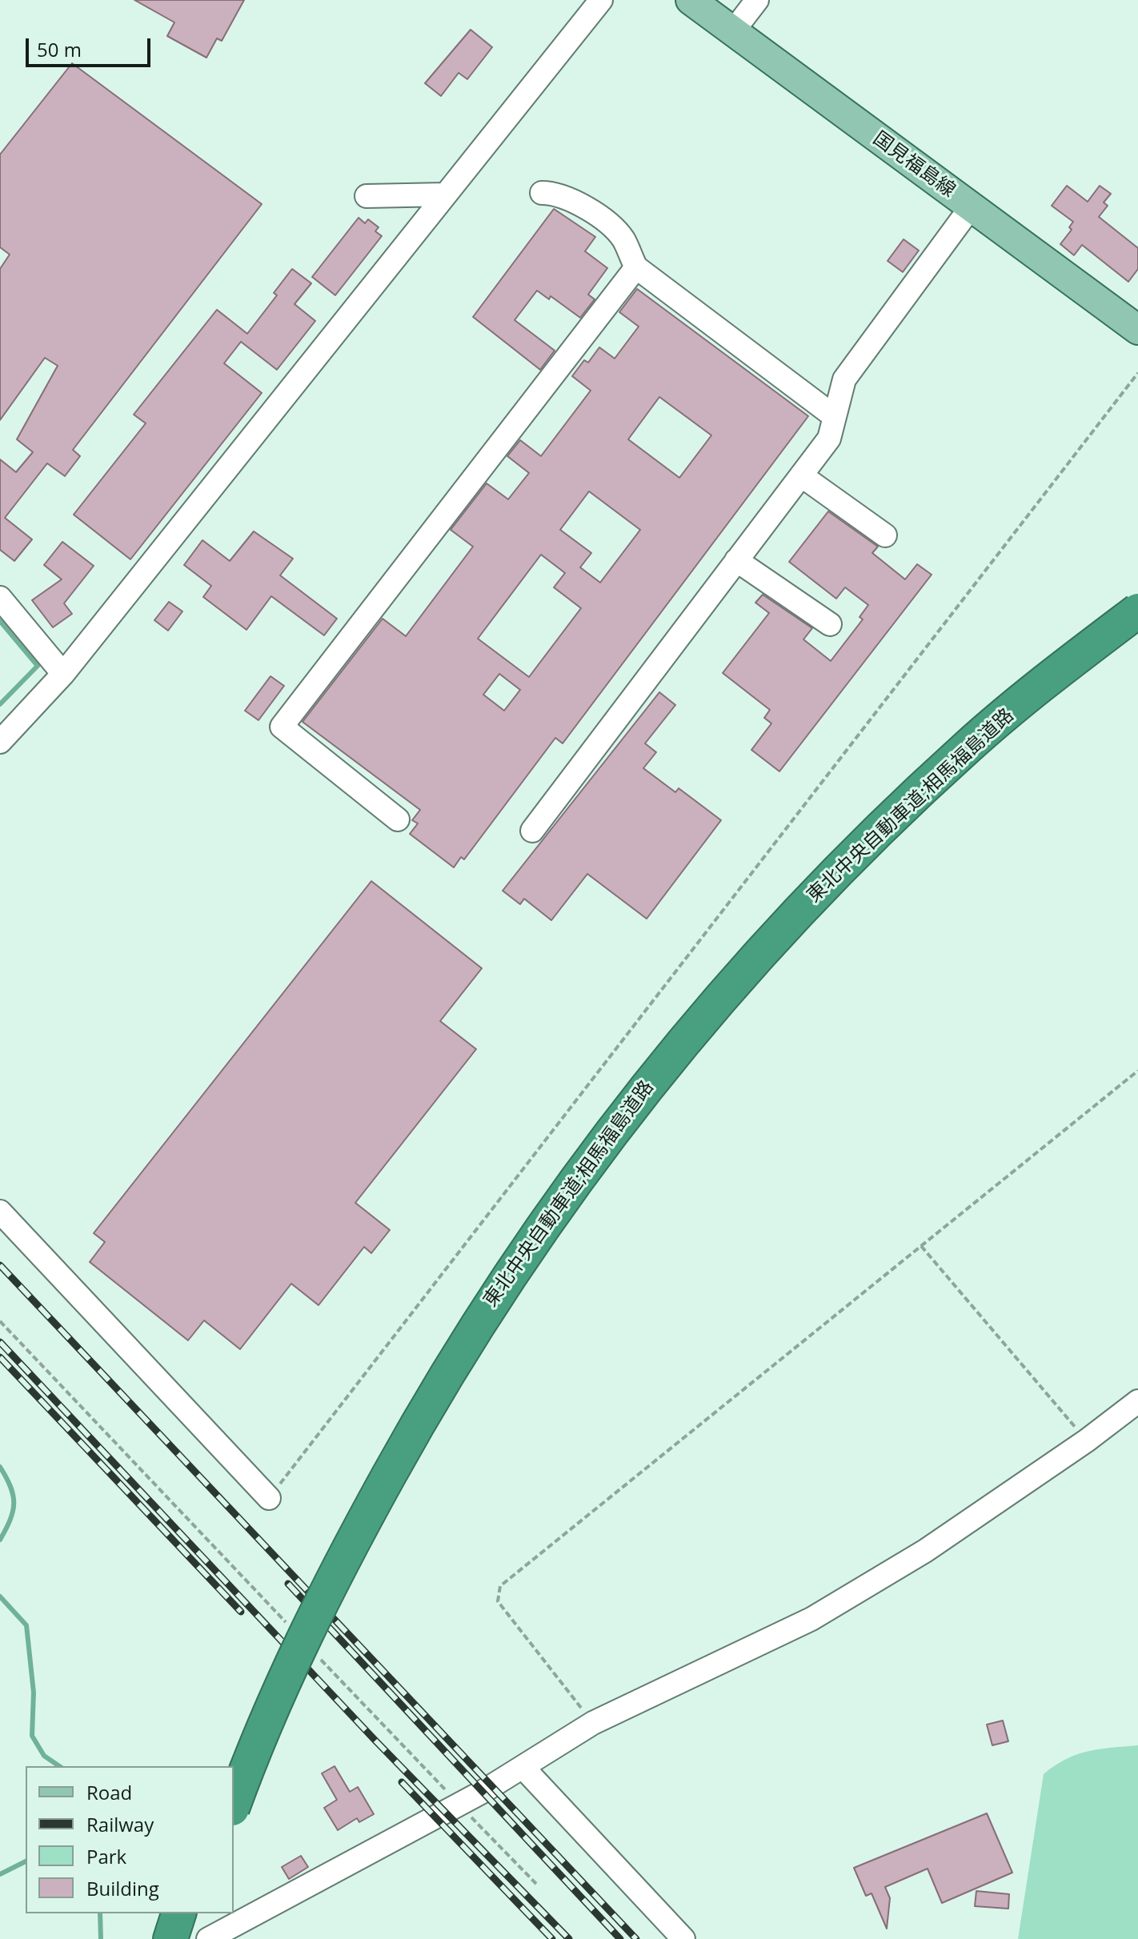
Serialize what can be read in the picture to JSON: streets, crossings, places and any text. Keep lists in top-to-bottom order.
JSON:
{
  "streets": {
    "highway": ["東北中央自動車道;相馬福島道路"],
    "main road": ["国見福島線"]
  },
  "legend": [
    "Road",
    "Railway",
    "Park",
    "Building"
  ],
  "scale_bar": "50 m"
}
